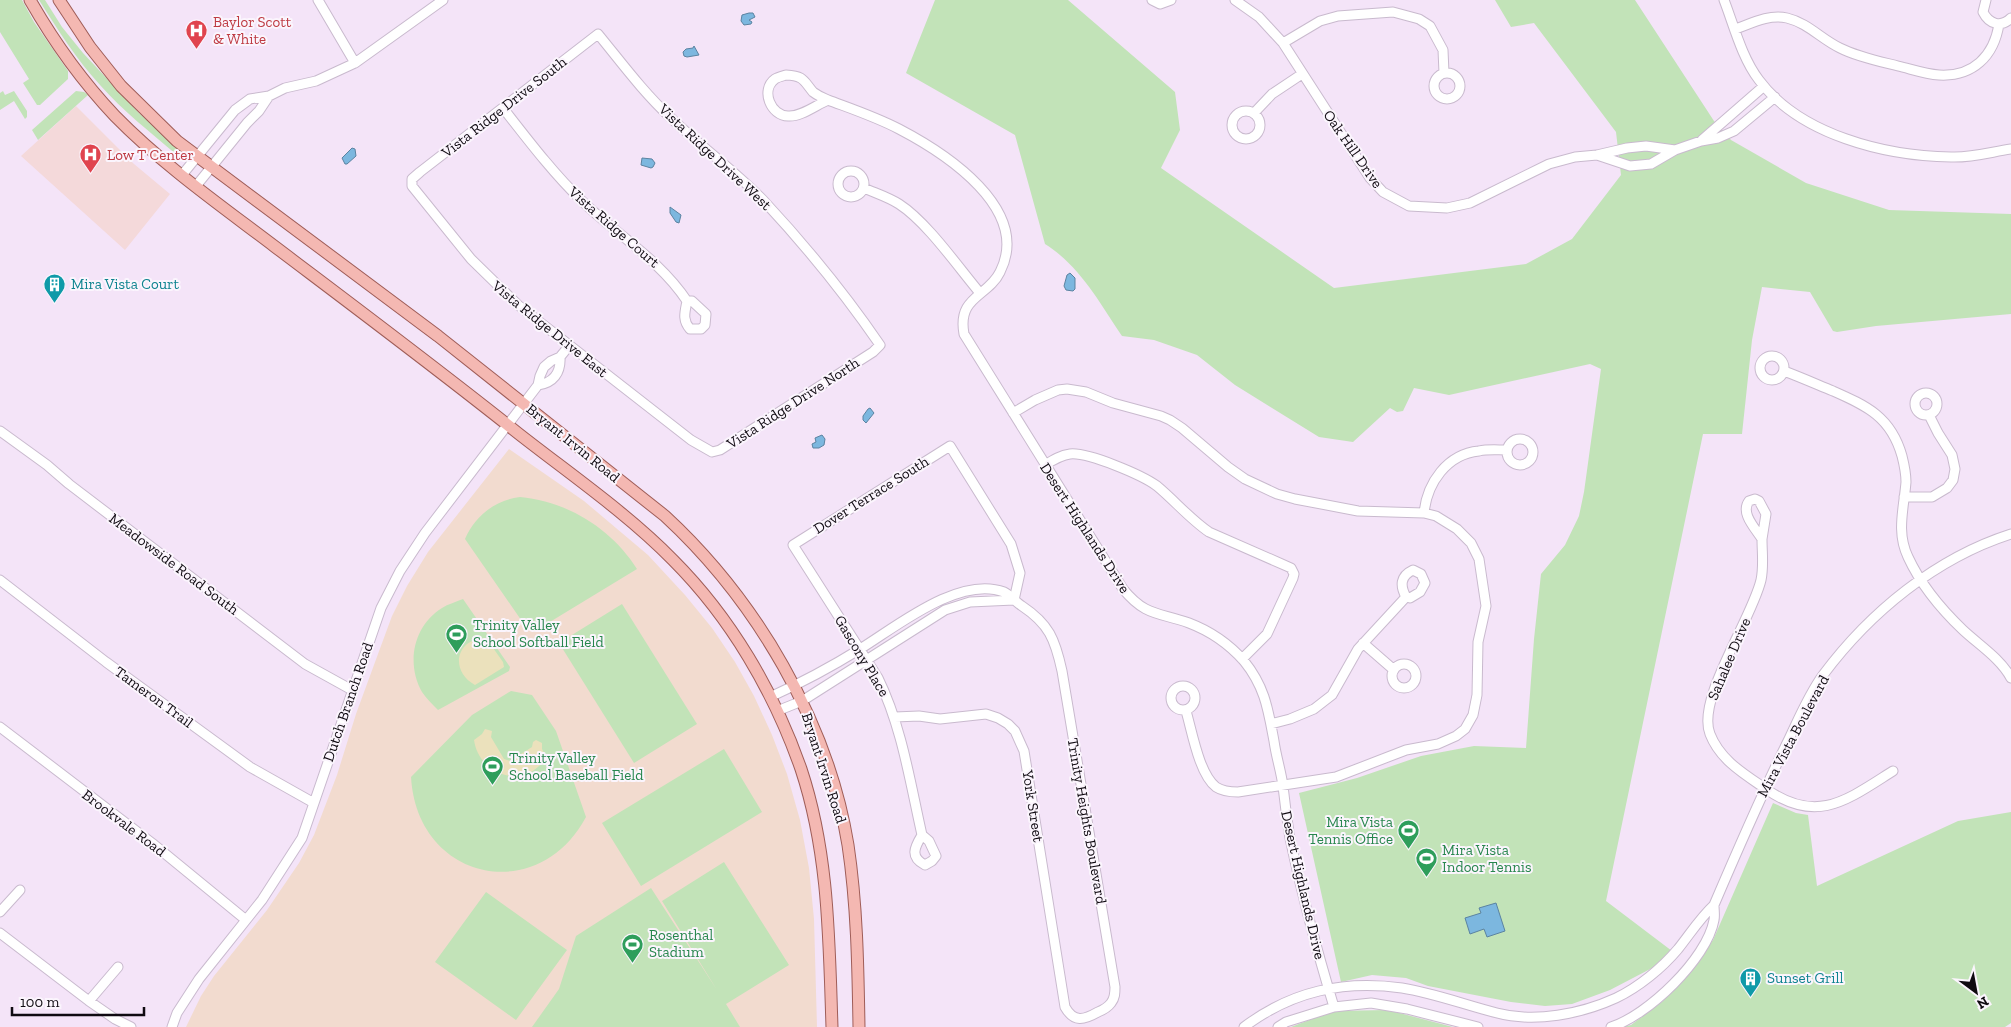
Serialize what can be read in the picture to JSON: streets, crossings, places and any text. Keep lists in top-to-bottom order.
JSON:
{
  "streets": {
    "main road": ["Bryant Irvin Road"],
    "street": [
      "Vista Ridge Drive South",
      "Oak Hill Drive",
      "Vista Ridge Drive West",
      "Vista Ridge Court",
      "Vista Ridge Drive East",
      "Vista Ridge Drive North",
      "Dover Terrace South",
      "Desert Highlands Drive",
      "Meadowside Road South",
      "Gascony Place",
      "Sahalee Drive",
      "Tameron Trail",
      "Dutch Branch Road",
      "Mira Vista Boulevard",
      "York Street",
      "Trinity Heights Boulevard",
      "Brookvale Road"
    ]
  },
  "crossings": [
    ["Vista Ridge Drive South", "Vista Ridge Drive West"],
    ["Vista Ridge Drive South", "Vista Ridge Court"],
    ["Vista Ridge Drive South", "Vista Ridge Drive East"],
    ["Vista Ridge Drive West", "Vista Ridge Drive North"],
    ["Vista Ridge Drive East", "Vista Ridge Drive North"],
    ["Vista Ridge Drive East", "Dutch Branch Road"],
    ["Bryant Irvin Road", "Dutch Branch Road"],
    ["Bryant Irvin Road", "Trinity Heights Boulevard"],
    ["Dover Terrace South", "Gascony Place"],
    ["Dover Terrace South", "Trinity Heights Boulevard"],
    ["Desert Highlands Drive", "Mira Vista Boulevard"],
    ["Meadowside Road South", "Dutch Branch Road"],
    ["Gascony Place", "York Street"],
    ["Gascony Place", "Trinity Heights Boulevard"],
    ["Sahalee Drive", "Mira Vista Boulevard"],
    ["Tameron Trail", "Dutch Branch Road"],
    ["Dutch Branch Road", "Brookvale Road"],
    ["York Street", "Trinity Heights Boulevard"]
  ],
  "places": {
    "hospital": ["Baylor Scott & White", "Low T Center"],
    "building": ["Mira Vista Court", "Sunset Grill"],
    "sports": [
      "Trinity Valley School Softball Field",
      "Trinity Valley School Baseball Field",
      "Mira Vista Tennis Office",
      "Mira Vista Indoor Tennis",
      "Rosenthal Stadium"
    ]
  },
  "scale_bar": "100 m",
  "north": "bottom right"
}
